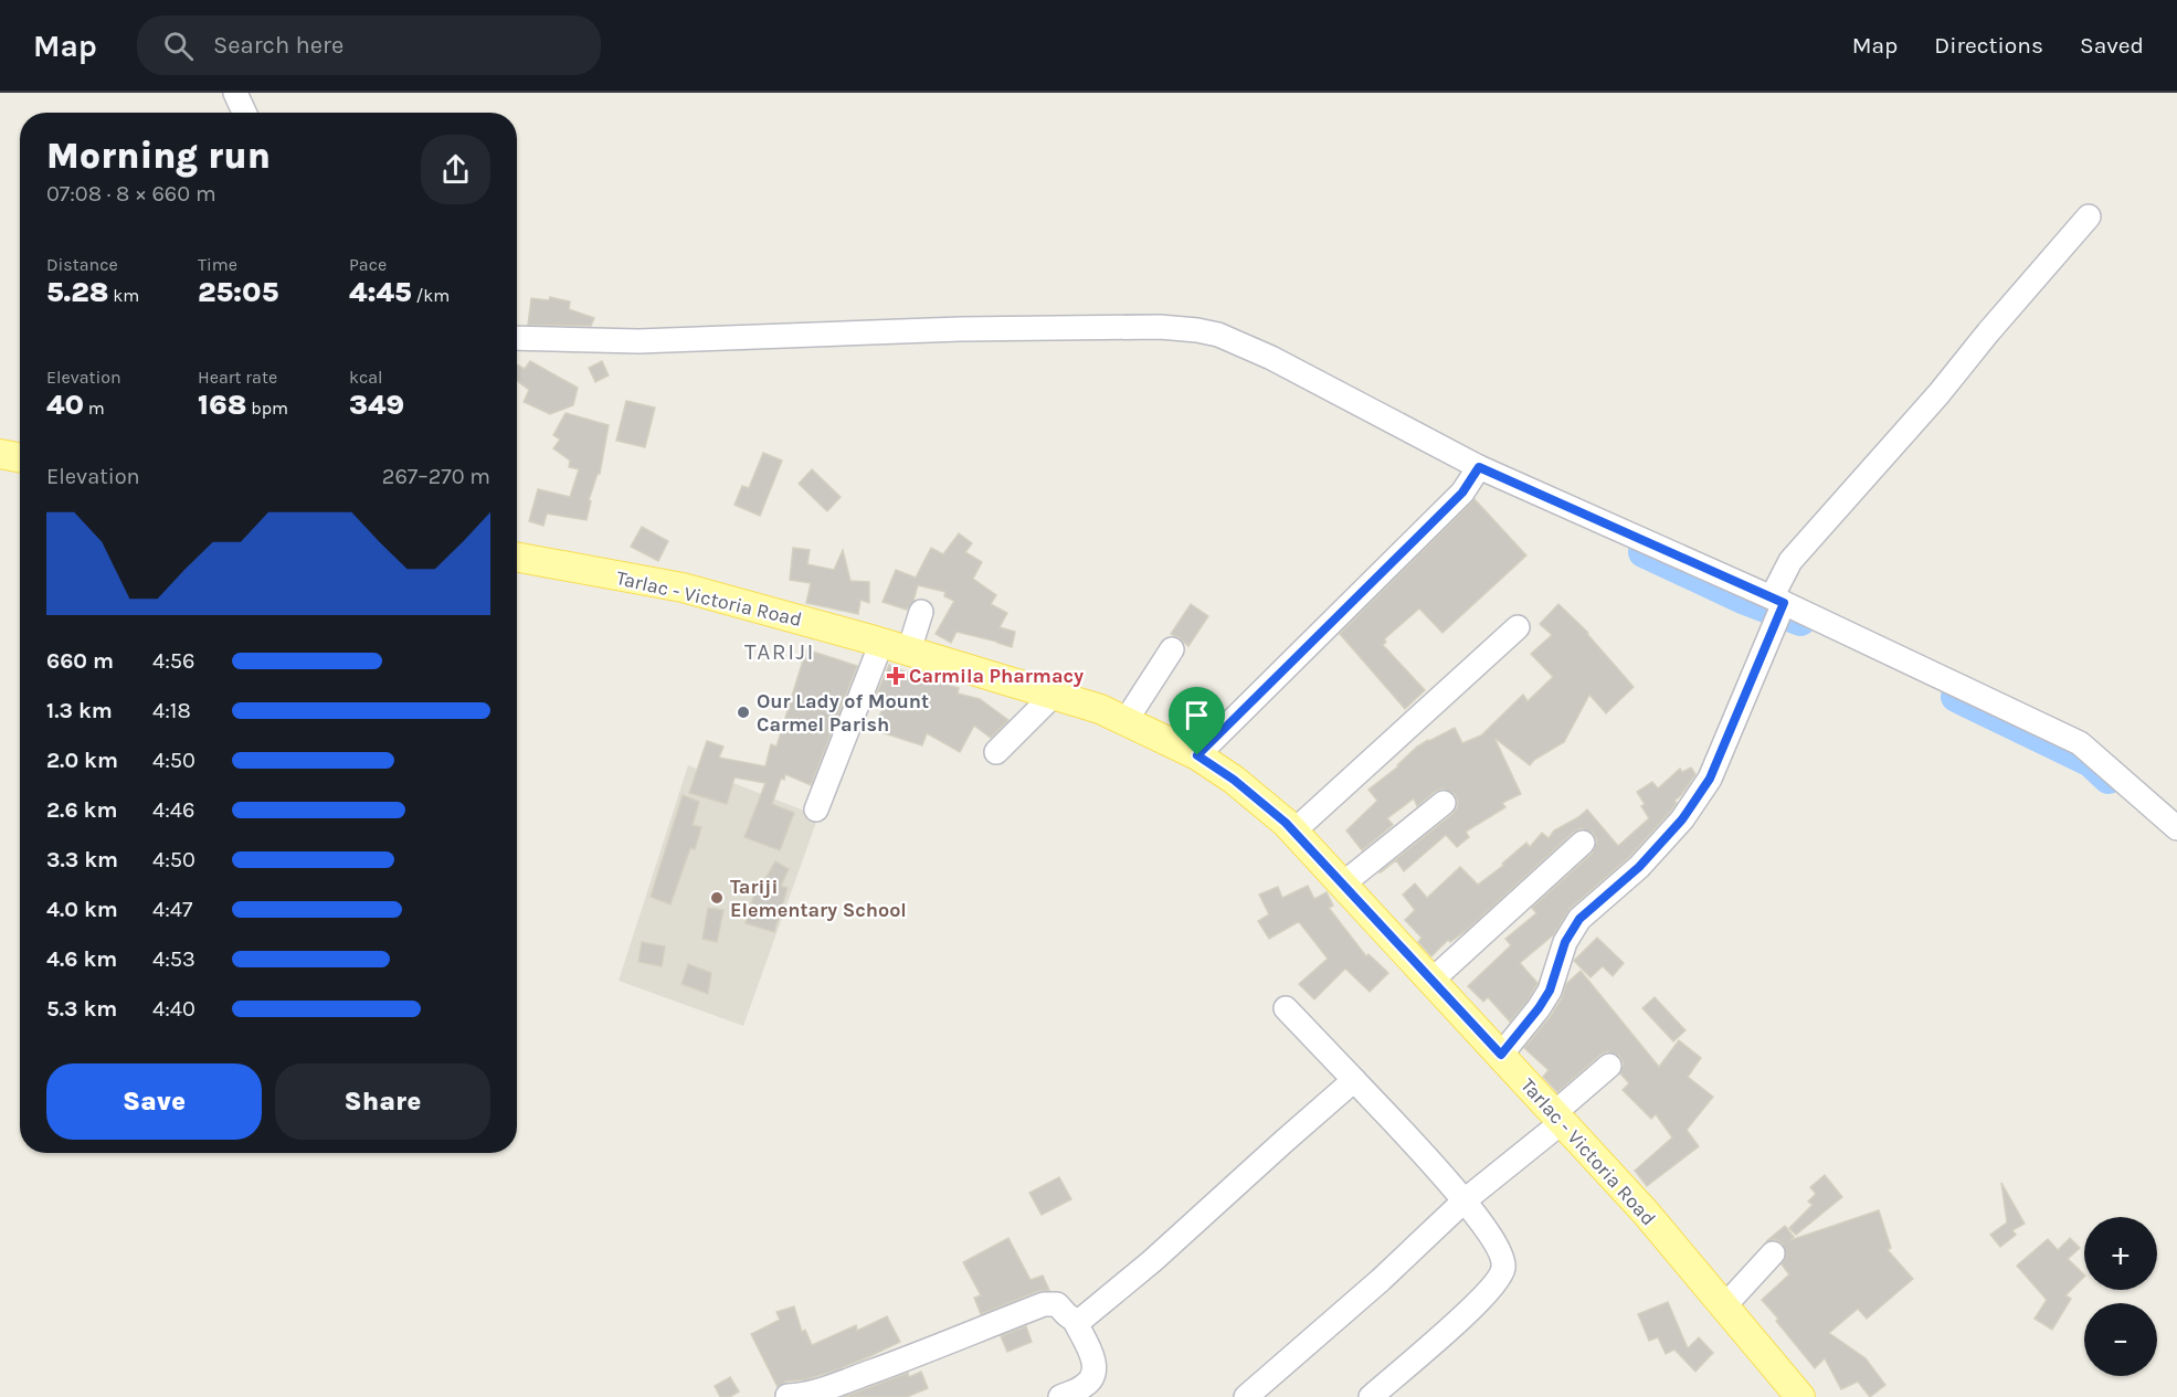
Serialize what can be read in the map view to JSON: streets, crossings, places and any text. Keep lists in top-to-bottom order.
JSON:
{
  "streets": {
    "main road": ["Tarlac - Victoria Road"]
  },
  "districts": ["TARIJI"],
  "places": {
    "health": ["Carmila Pharmacy"],
    "other": ["Our Lady of Mount Carmel Parish", "Tariji Elementary School"]
  },
  "page": {
    "header": "Map",
    "search": "Search here",
    "nav": ["Map", "Directions", "Saved"],
    "heading": ["Morning run", "07:08 · 8 × 660 m"],
    "stats": [
      ["Distance", "5.28 km"],
      ["Time", "25:05"],
      ["Pace", "4:45 /km"],
      ["Elevation", "40 m"],
      ["Heart rate", "168 bpm"],
      ["kcal", "349"]
    ],
    "chart": ["Elevation", "267–270 m"],
    "list": [
      {
        "name": "660 m",
        "note": "4:56"
      },
      {
        "name": "1.3 km",
        "note": "4:18"
      },
      {
        "name": "2.0 km",
        "note": "4:50"
      },
      {
        "name": "2.6 km",
        "note": "4:46"
      },
      {
        "name": "3.3 km",
        "note": "4:50"
      },
      {
        "name": "4.0 km",
        "note": "4:47"
      },
      {
        "name": "4.6 km",
        "note": "4:53"
      },
      {
        "name": "5.3 km",
        "note": "4:40"
      }
    ],
    "buttons": ["Save", "Share"],
    "map_buttons": ["+", "−"]
  }
}
